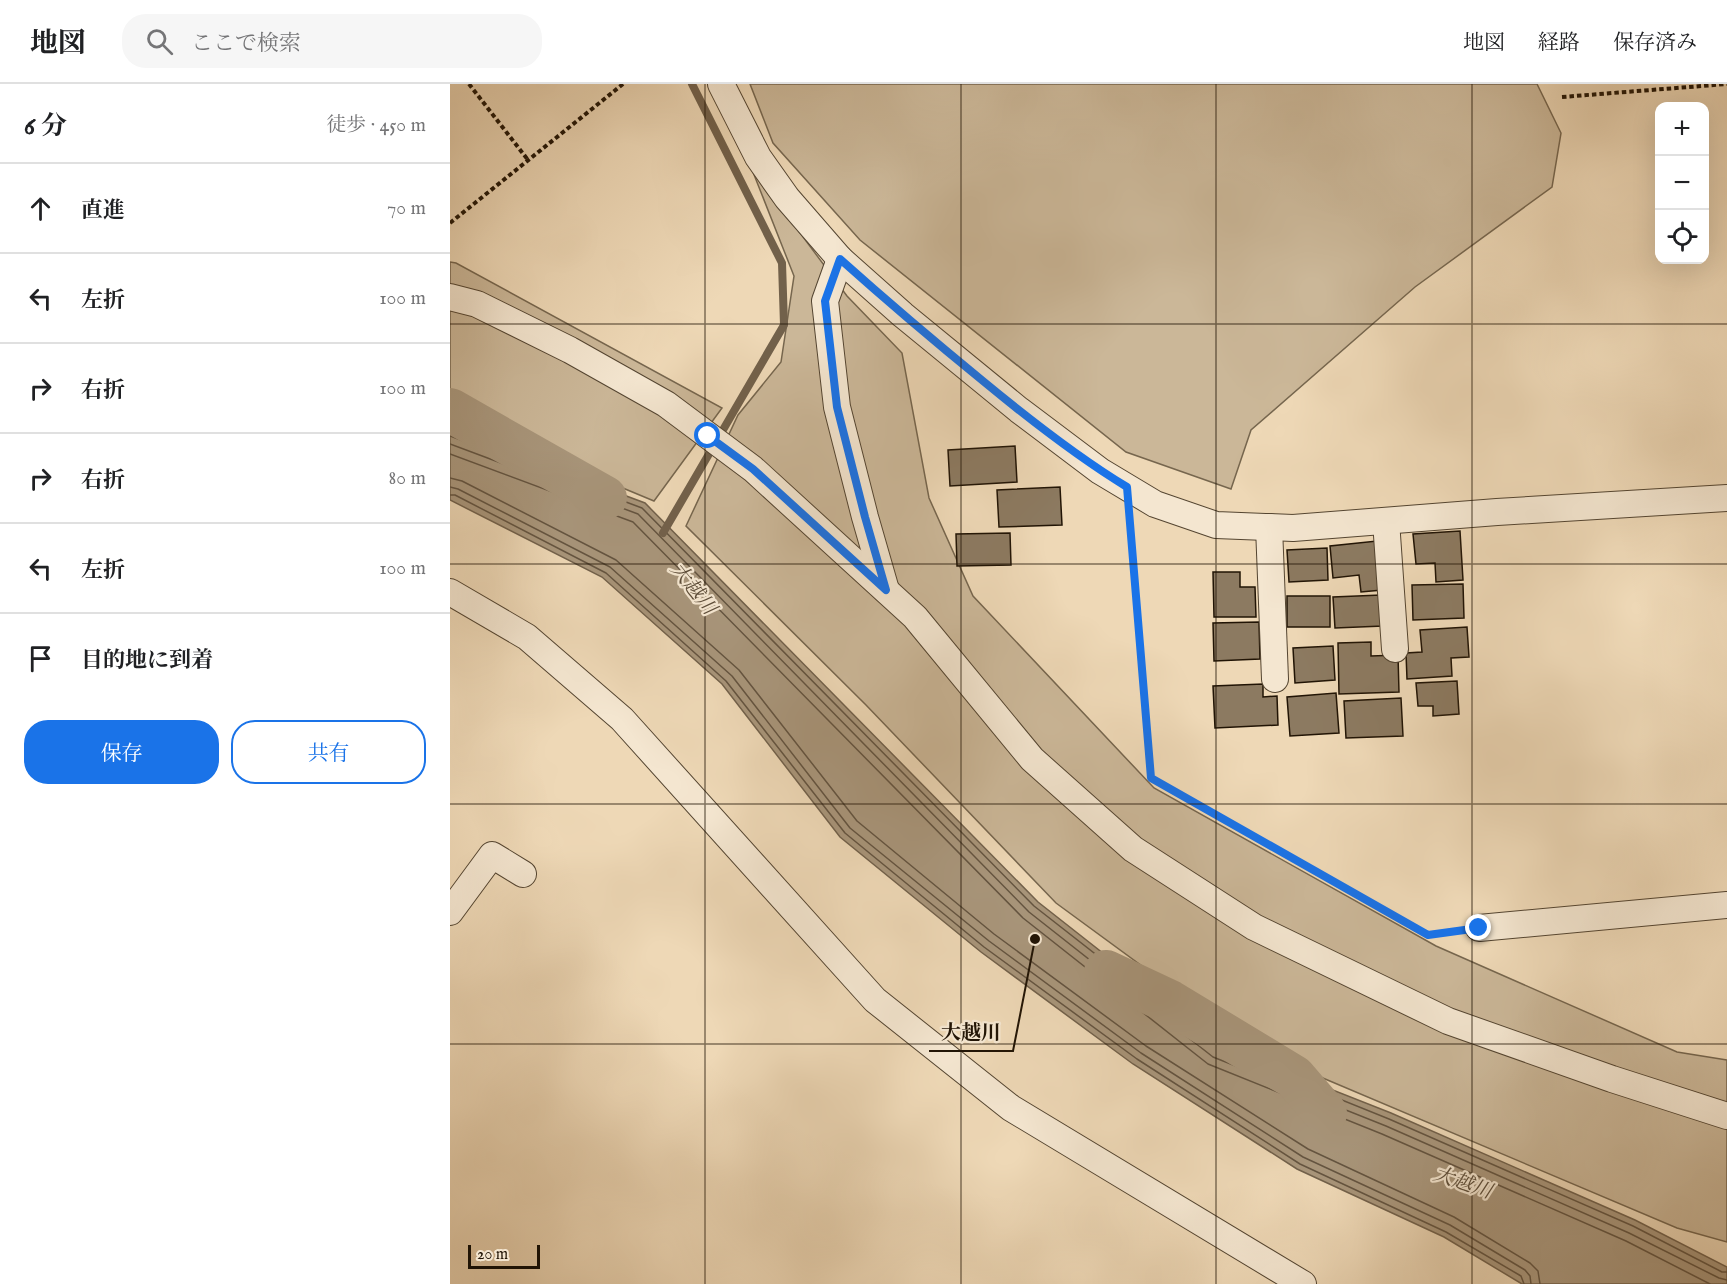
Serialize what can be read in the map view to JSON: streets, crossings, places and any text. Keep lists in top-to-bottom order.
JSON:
{
  "water": ["大越川"],
  "places": ["大越川"],
  "scale_bar": "20 m",
  "page": {
    "header": "地図",
    "search": "ここで検索",
    "nav": ["地図", "経路", "保存済み"],
    "heading": ["6 分", "徒歩 · 450 m"],
    "map_buttons": ["+", "−"],
    "list": [
      ["直進", "70 m"],
      ["左折", "100 m"],
      ["右折", "100 m"],
      ["右折", "80 m"],
      ["左折", "100 m"],
      "目的地に到着"
    ],
    "buttons": ["保存", "共有"],
    "scale": "20 m"
  }
}
